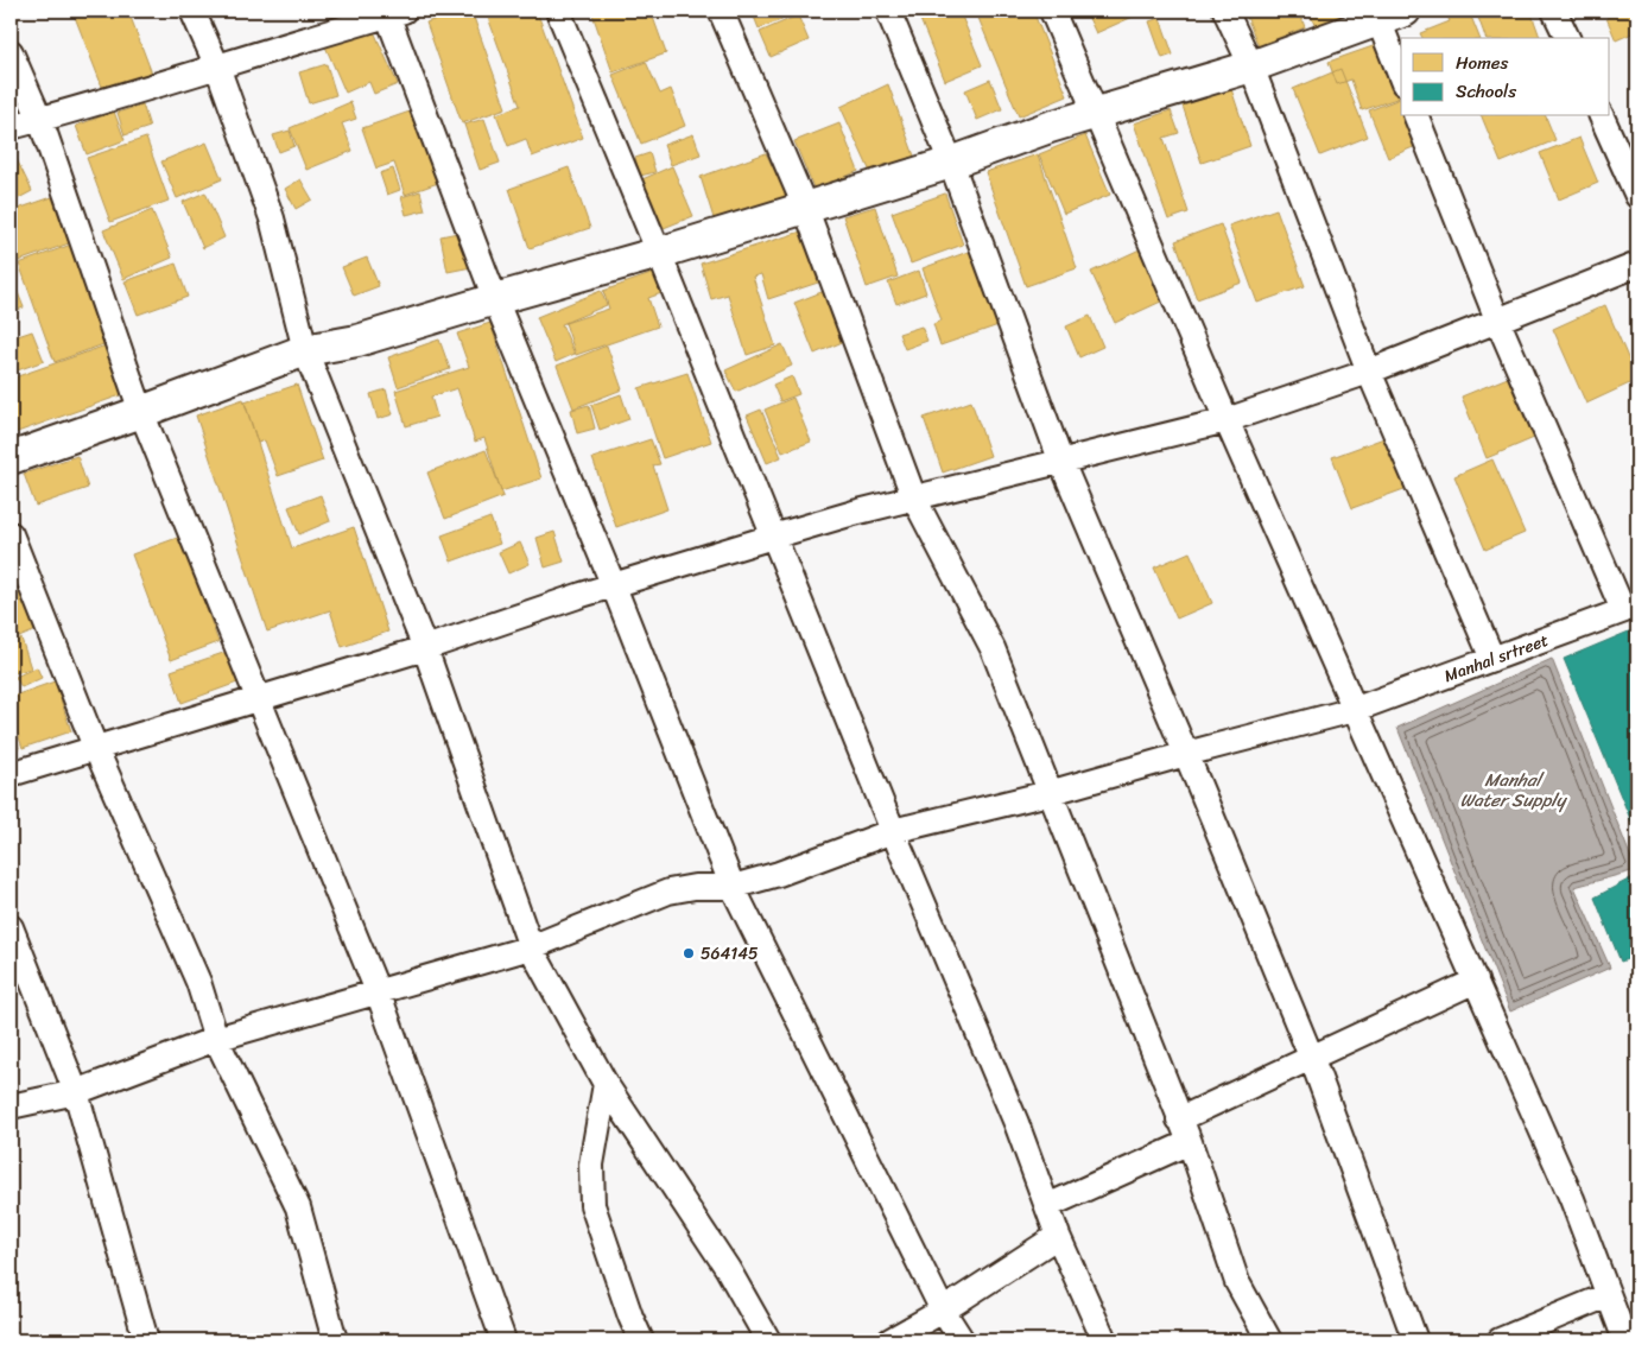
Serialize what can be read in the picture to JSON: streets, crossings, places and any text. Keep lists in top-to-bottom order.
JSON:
{
  "streets": {
    "street": ["Manhal srtreet"]
  },
  "water": ["Manhal Water Supply"],
  "places": ["564145"],
  "legend": ["Homes", "Schools"]
}
